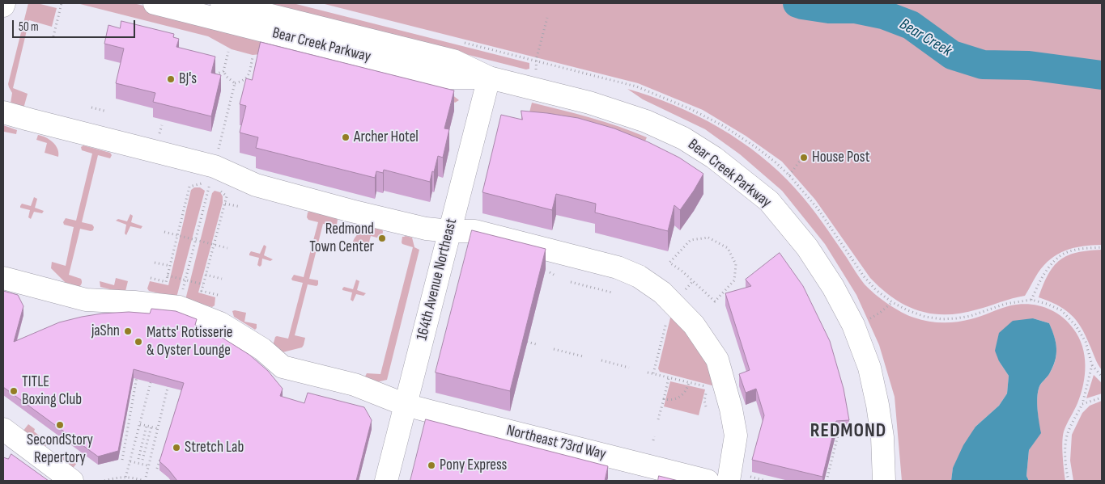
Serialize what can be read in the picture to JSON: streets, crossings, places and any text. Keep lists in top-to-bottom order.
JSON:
{
  "streets": {
    "main road": ["Bear Creek Parkway", "164th Avenue Northeast", "Northeast 73rd Way"]
  },
  "crossings": [
    ["Bear Creek Parkway", "164th Avenue Northeast"],
    ["164th Avenue Northeast", "Northeast 73rd Way"]
  ],
  "districts": ["REDMOND"],
  "water": ["Bear Creek"],
  "places": [
    "BJ's",
    "Archer Hotel",
    "House Post",
    "Redmond Town Center",
    "jaShn",
    "Matts' Rotisserie & Oyster Lounge",
    "TITLE Boxing Club",
    "SecondStory Repertory",
    "Stretch Lab",
    "Pony Express"
  ],
  "scale_bar": "50 m"
}
